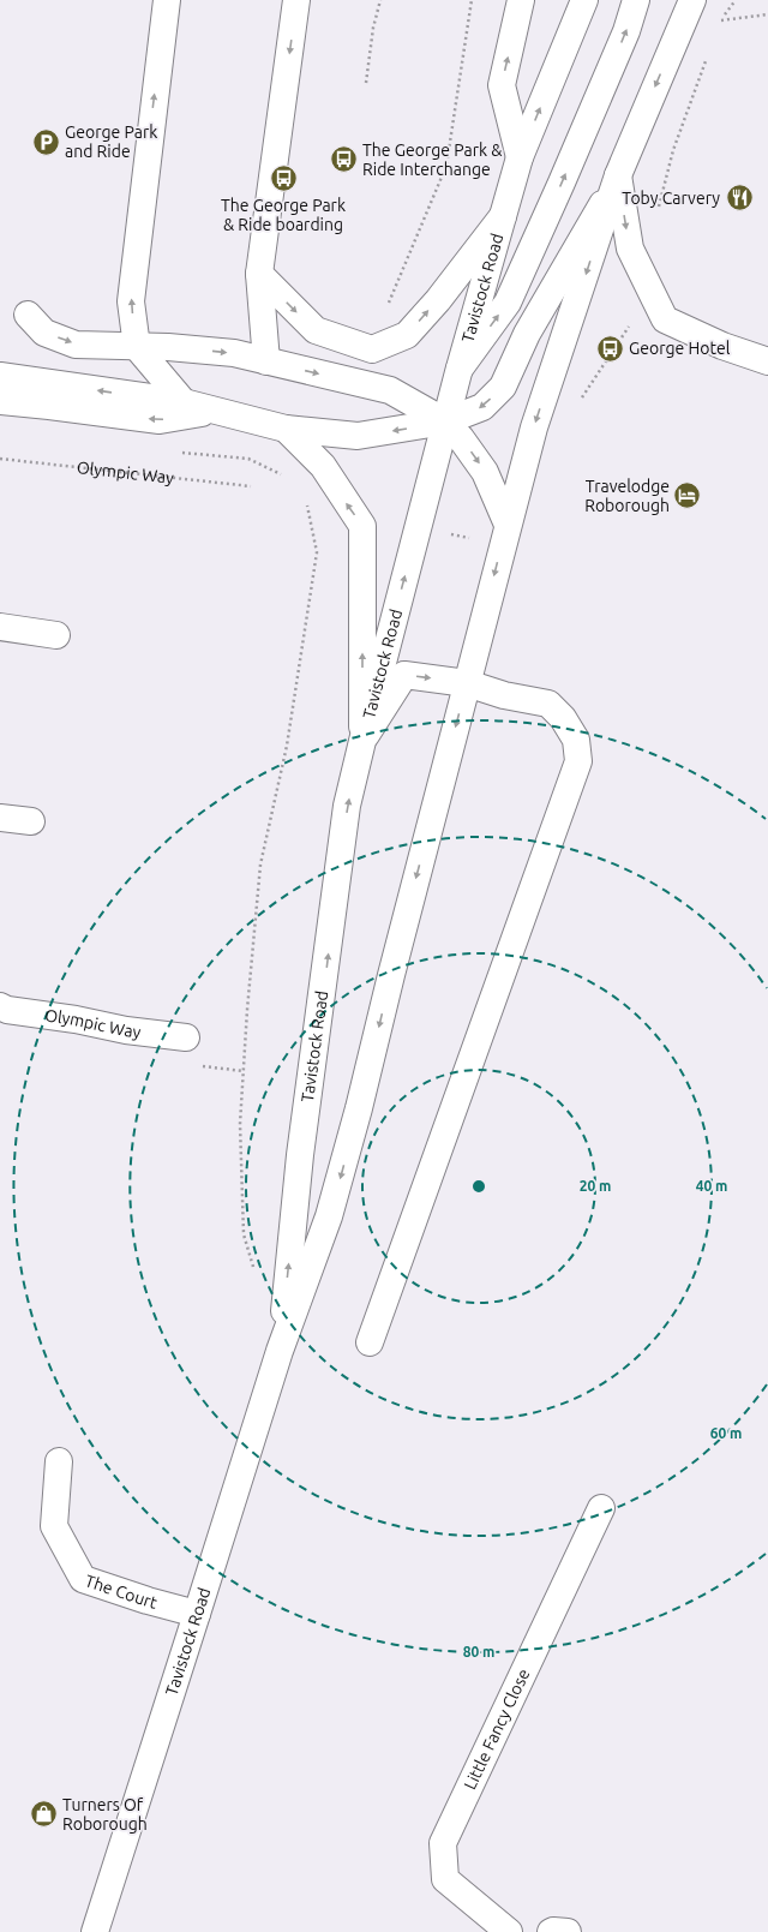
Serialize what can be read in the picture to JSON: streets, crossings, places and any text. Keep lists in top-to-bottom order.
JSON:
{
  "streets": {
    "main road": [
      "Tavistock Road",
      "Olympic Way",
      "The Court",
      "Little Fancy Close"
    ]
  },
  "crossings": [
    ["Tavistock Road", "The Court"]
  ],
  "places": {
    "parking": ["George Park and Ride"],
    "bus stop": ["The George Park & Ride Interchange", "The George Park & Ride boarding", "George Hotel"],
    "restaurant": ["Toby Carvery"],
    "hotel": ["Travelodge Roborough"],
    "shop": ["Turners Of Roborough"]
  },
  "rings": [
    "20 m",
    "40 m",
    "60 m",
    "80 m"
  ]
}
